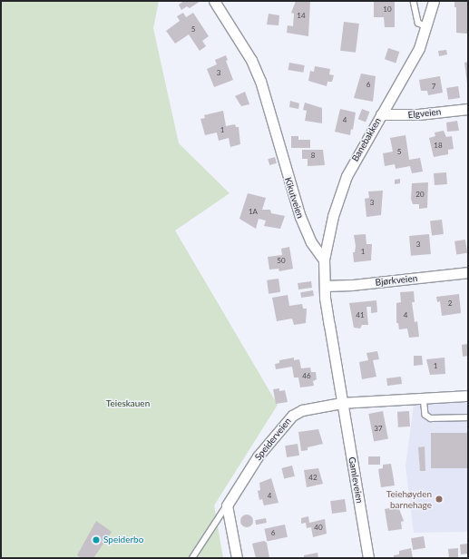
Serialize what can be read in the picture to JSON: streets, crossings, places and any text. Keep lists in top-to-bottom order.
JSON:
{
  "streets": {
    "street": [
      "Elgveien",
      "Banebakken",
      "Kikutveien",
      "Bjørkveien",
      "Speiderveien",
      "Gamleveien"
    ]
  },
  "crossings": [
    ["Elgveien", "Banebakken"],
    ["Banebakken", "Kikutveien"],
    ["Speiderveien", "Gamleveien"]
  ],
  "parks": ["Teieskauen"],
  "places": ["Teiehøyden barnehage", "Speiderbo"],
  "house_numbers": [
    "10",
    "14",
    "5",
    "3",
    "6",
    "7",
    "4",
    "1",
    "18",
    "5",
    "8",
    "20",
    "3",
    "1A",
    "3",
    "1",
    "50",
    "2",
    "41",
    "4",
    "1",
    "46",
    "37",
    "42",
    "4",
    "40",
    "6"
  ]
}
